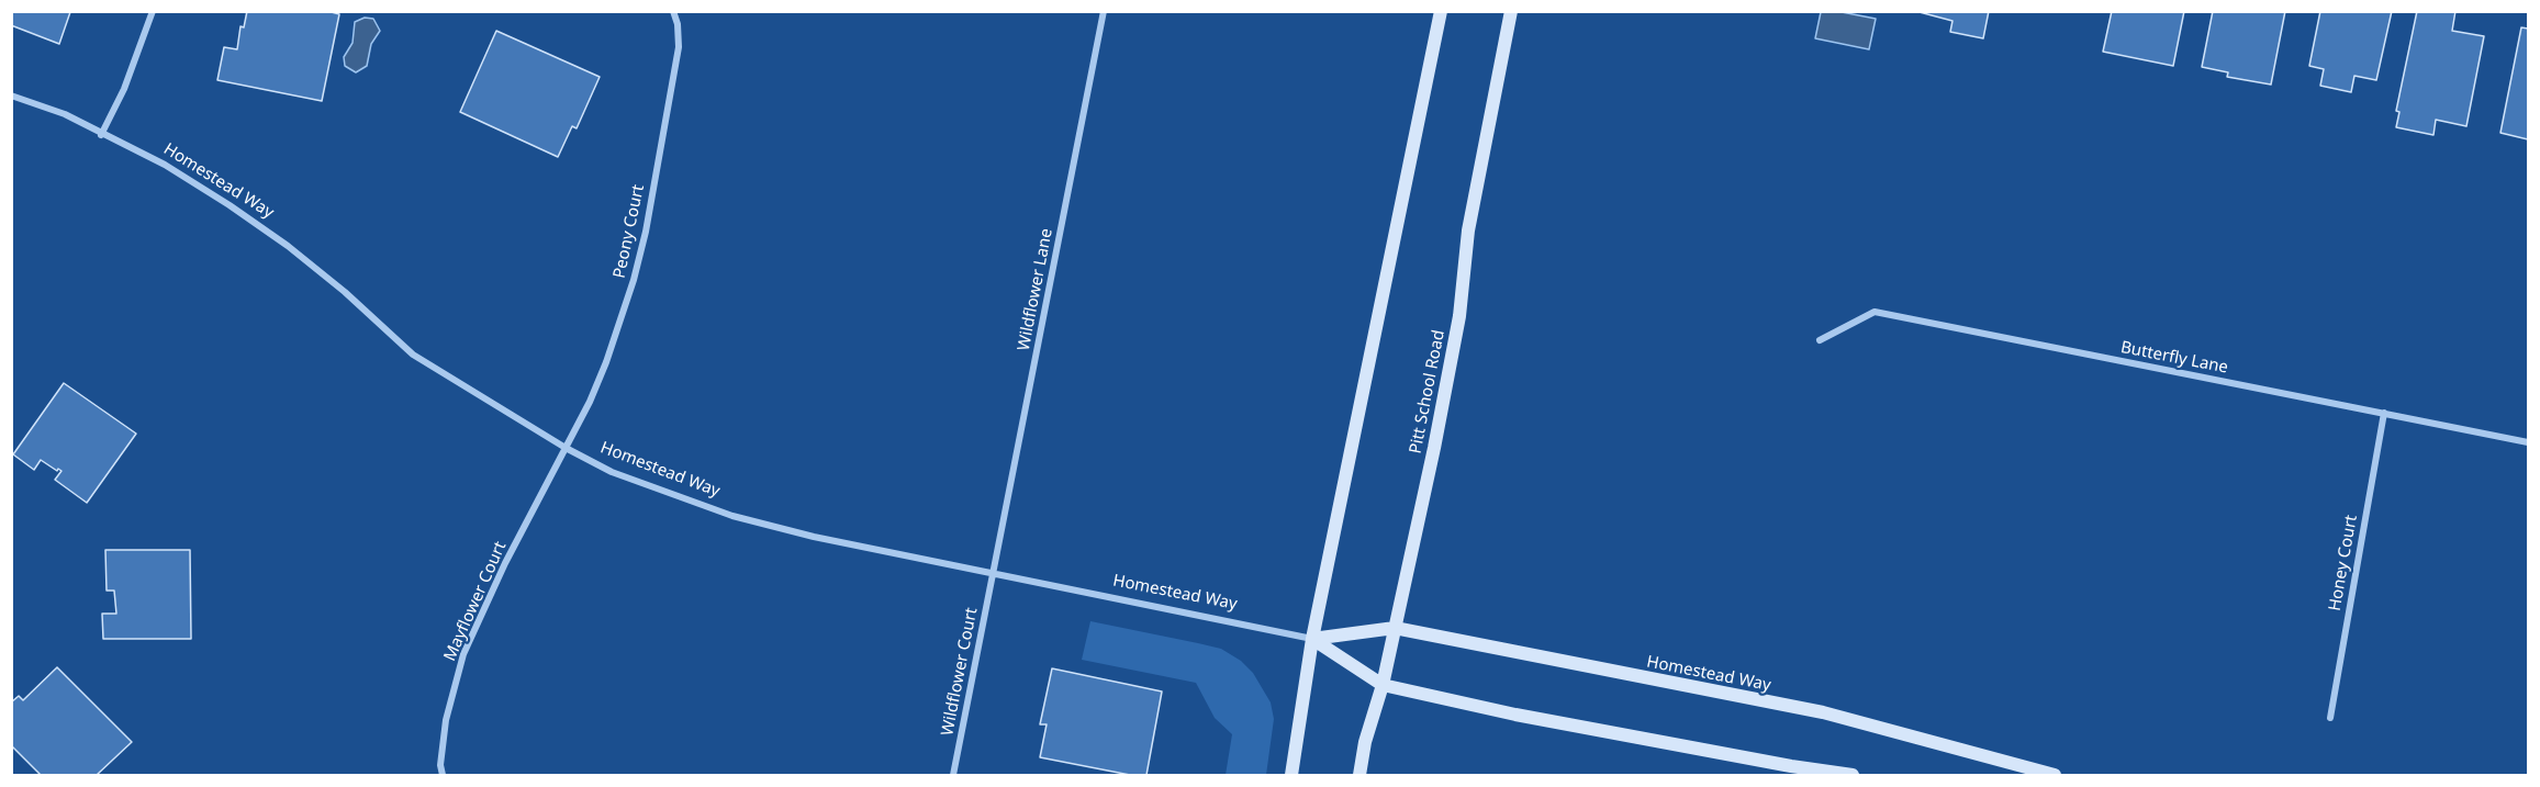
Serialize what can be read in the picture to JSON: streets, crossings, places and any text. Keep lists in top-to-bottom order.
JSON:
{
  "streets": {
    "street": [
      "Homestead Way",
      "Peony Court",
      "Wildflower Lane",
      "Butterfly Lane",
      "Pitt School Road",
      "Honey Court",
      "Mayflower Court",
      "Wildflower Court"
    ]
  },
  "crossings": [
    ["Homestead Way", "Peony Court"],
    ["Homestead Way", "Wildflower Lane"],
    ["Homestead Way", "Pitt School Road"],
    ["Homestead Way", "Mayflower Court"],
    ["Homestead Way", "Wildflower Court"],
    ["Peony Court", "Mayflower Court"],
    ["Wildflower Lane", "Wildflower Court"],
    ["Butterfly Lane", "Honey Court"]
  ]
}
